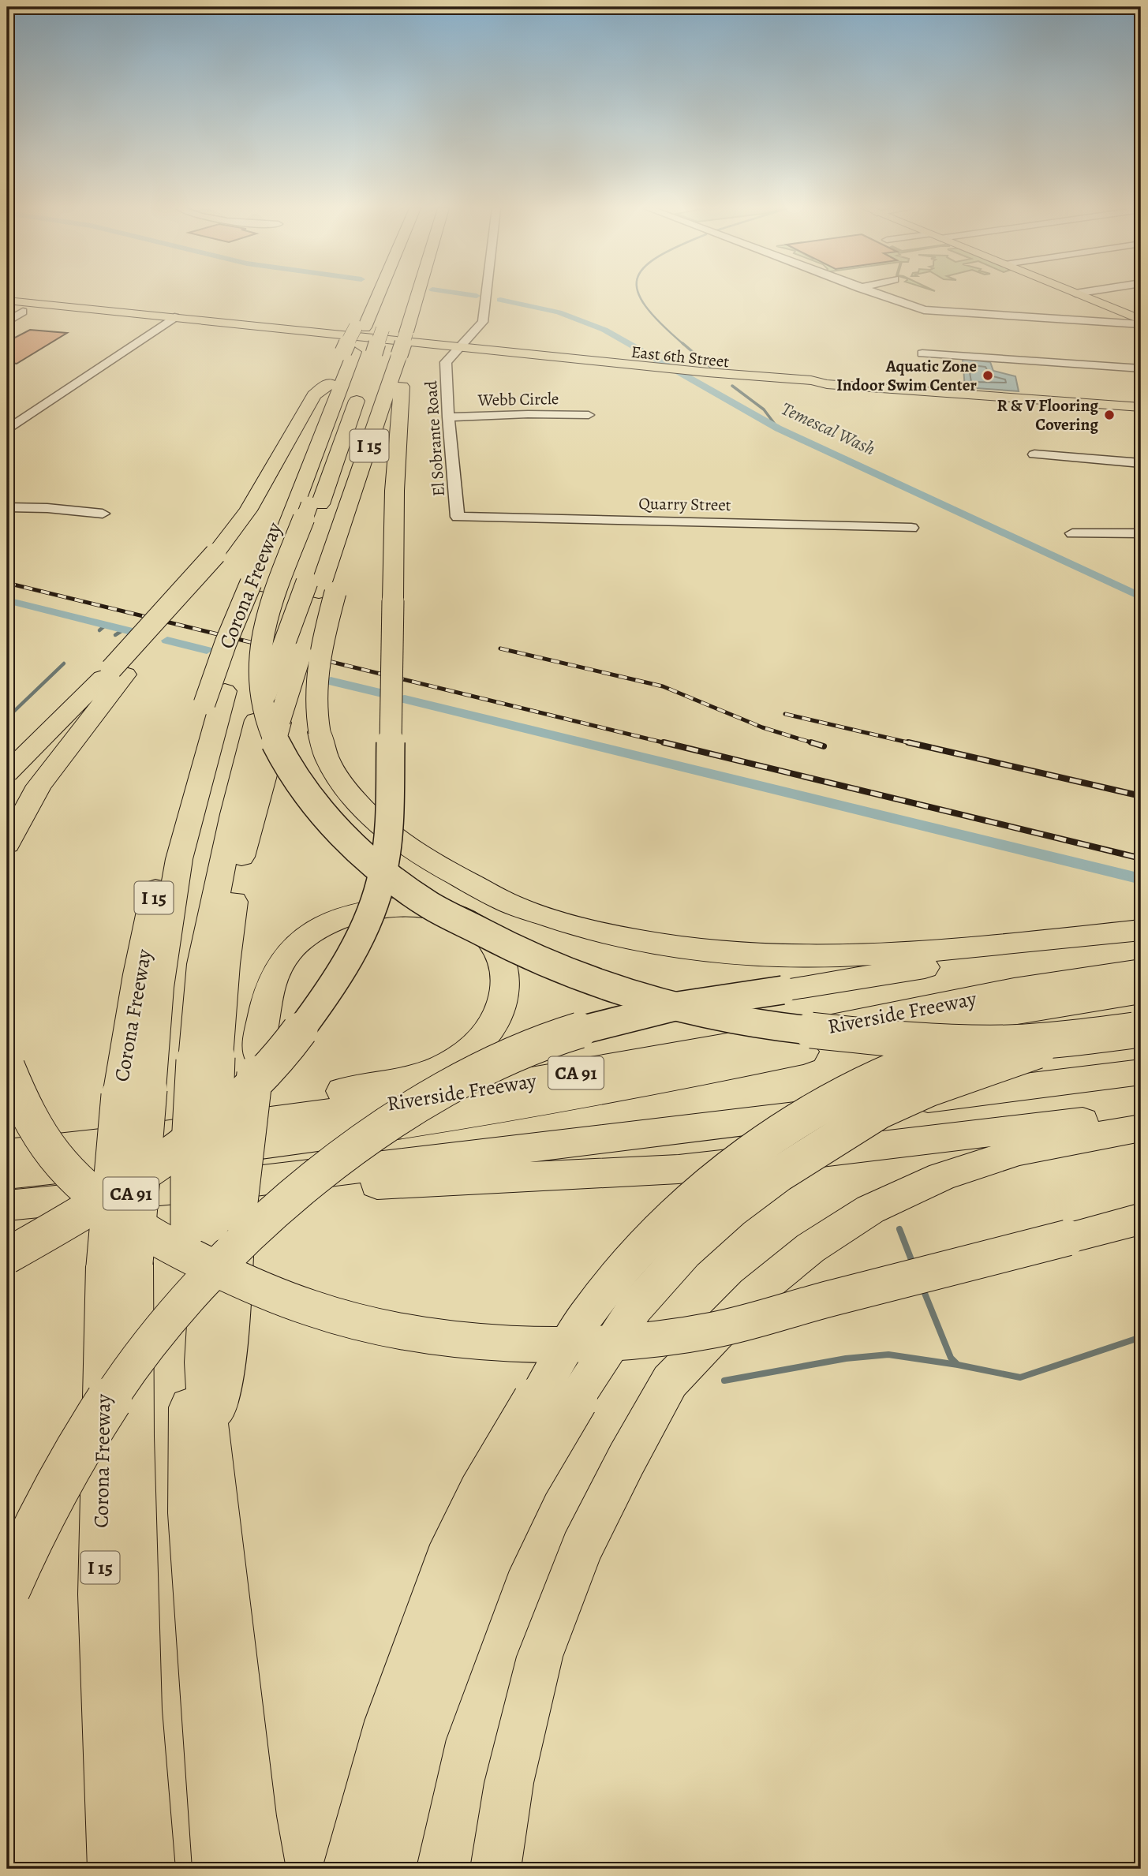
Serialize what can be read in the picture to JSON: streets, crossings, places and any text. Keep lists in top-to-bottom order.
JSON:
{
  "streets": {
    "highway": [
      "I 15",
      "Corona Freeway",
      "Riverside Freeway",
      "CA 91"
    ],
    "main road": ["East 6th Street"],
    "street": ["Webb Circle", "El Sobrante Road", "Quarry Street"]
  },
  "crossings": [
    ["East 6th Street", "El Sobrante Road"],
    ["Webb Circle", "El Sobrante Road"],
    ["El Sobrante Road", "Quarry Street"]
  ],
  "water": ["Temescal Wash"],
  "places": ["Aquatic Zone Indoor Swim Center", "R & V Flooring Covering"]
}
